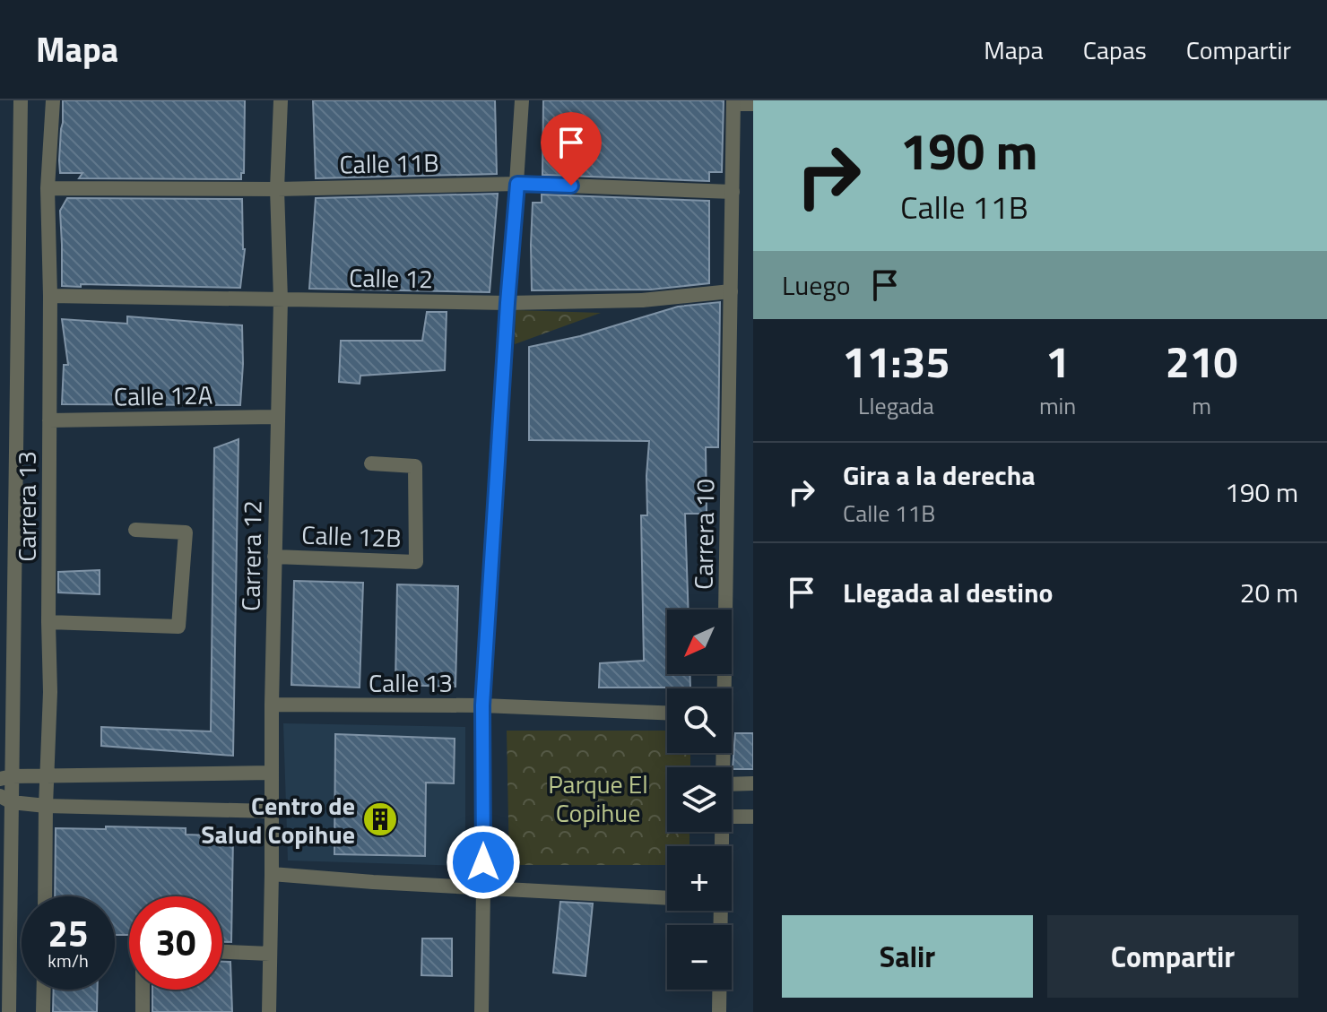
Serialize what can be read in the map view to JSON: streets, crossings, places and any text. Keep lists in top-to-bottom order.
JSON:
{
  "streets": {
    "street": [
      "Calle 11B",
      "Calle 12",
      "Calle 12A",
      "Carrera 13",
      "Carrera 10",
      "Calle 12B",
      "Carrera 12",
      "Calle 13"
    ]
  },
  "crossings": [
    ["Calle 11B", "Carrera 13"],
    ["Calle 11B", "Carrera 10"],
    ["Calle 11B", "Carrera 12"],
    ["Calle 12", "Carrera 13"],
    ["Calle 12", "Carrera 10"],
    ["Calle 12", "Carrera 12"],
    ["Calle 12A", "Carrera 13"],
    ["Calle 12A", "Carrera 12"],
    ["Calle 12B", "Carrera 12"],
    ["Carrera 12", "Calle 13"]
  ],
  "parks": ["Parque El Copihue"],
  "places": {
    "building": ["Centro de Salud Copihue"]
  },
  "north": "bottom left",
  "page": {
    "header": "Mapa",
    "nav": ["Mapa", "Capas", "Compartir"],
    "turn": ["190 m", "Calle 11B"],
    "then": "Luego",
    "eta": [
      "11:35",
      "Llegada",
      "1",
      "min",
      "210",
      "m"
    ],
    "list": [
      {
        "name": "Gira a la derecha",
        "note": "Calle 11B",
        "value": "190 m"
      },
      {
        "name": "Llegada al destino",
        "value": "20 m"
      }
    ],
    "map_buttons": ["+", "−"],
    "speed": "25 km/h",
    "limit": "30",
    "buttons": ["Salir", "Compartir"]
  }
}
